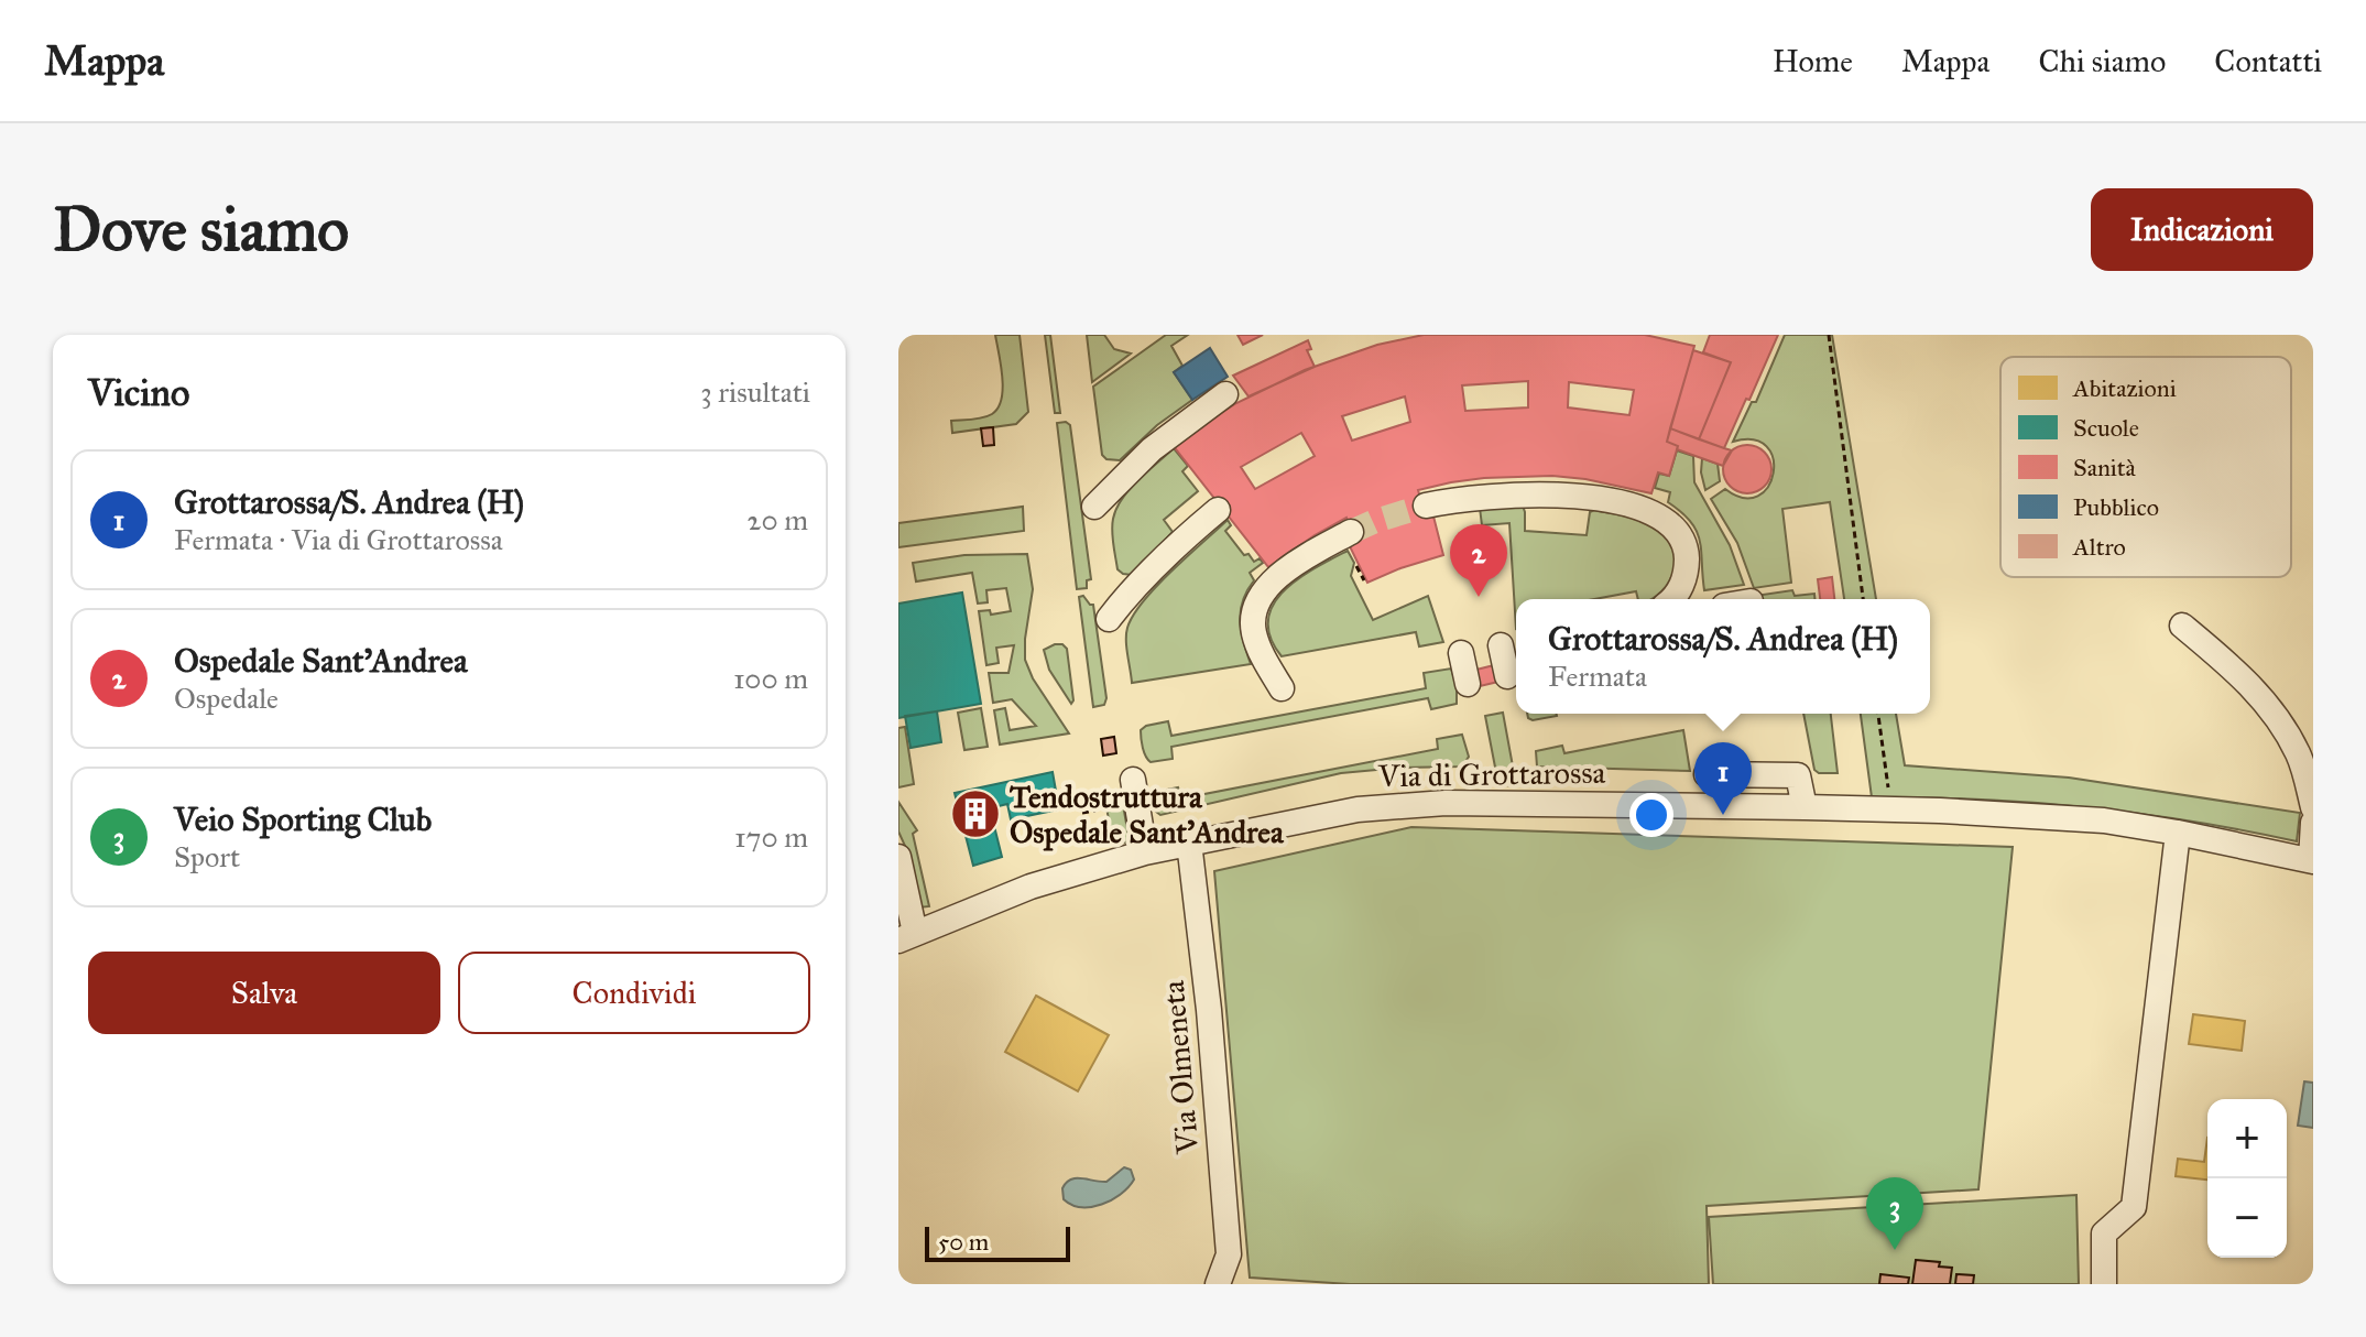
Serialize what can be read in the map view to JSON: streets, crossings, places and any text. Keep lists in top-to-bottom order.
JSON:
{
  "streets": {
    "street": ["Via di Grottarossa", "Via Olmeneta"]
  },
  "crossings": [
    ["Via di Grottarossa", "Via Olmeneta"]
  ],
  "places": {
    "building": ["Tendostruttura Ospedale Sant'Andrea"]
  },
  "legend": [
    "Abitazioni",
    "Scuole",
    "Sanità",
    "Pubblico",
    "Altro"
  ],
  "scale_bar": "50 m",
  "page": {
    "header": "Mappa",
    "nav": [
      "Home",
      "Mappa",
      "Chi siamo",
      "Contatti"
    ],
    "buttons": [
      "Indicazioni",
      ["Salva", "Condividi"]
    ],
    "title": "Dove siamo",
    "heading": ["Vicino", "3 risultati"],
    "list": [
      {
        "mark": "1",
        "name": "Grottarossa/S. Andrea (H)",
        "note": "Fermata · Via di Grottarossa",
        "value": "20 m"
      },
      {
        "mark": "2",
        "name": "Ospedale Sant'Andrea",
        "note": "Ospedale",
        "value": "100 m"
      },
      {
        "mark": "3",
        "name": "Veio Sporting Club",
        "note": "Sport",
        "value": "170 m"
      }
    ],
    "pins": ["2", "1", "3"],
    "popup": ["Grottarossa/S. Andrea (H)", "Fermata"],
    "map_buttons": ["+", "−"],
    "scale": "50 m"
  }
}
